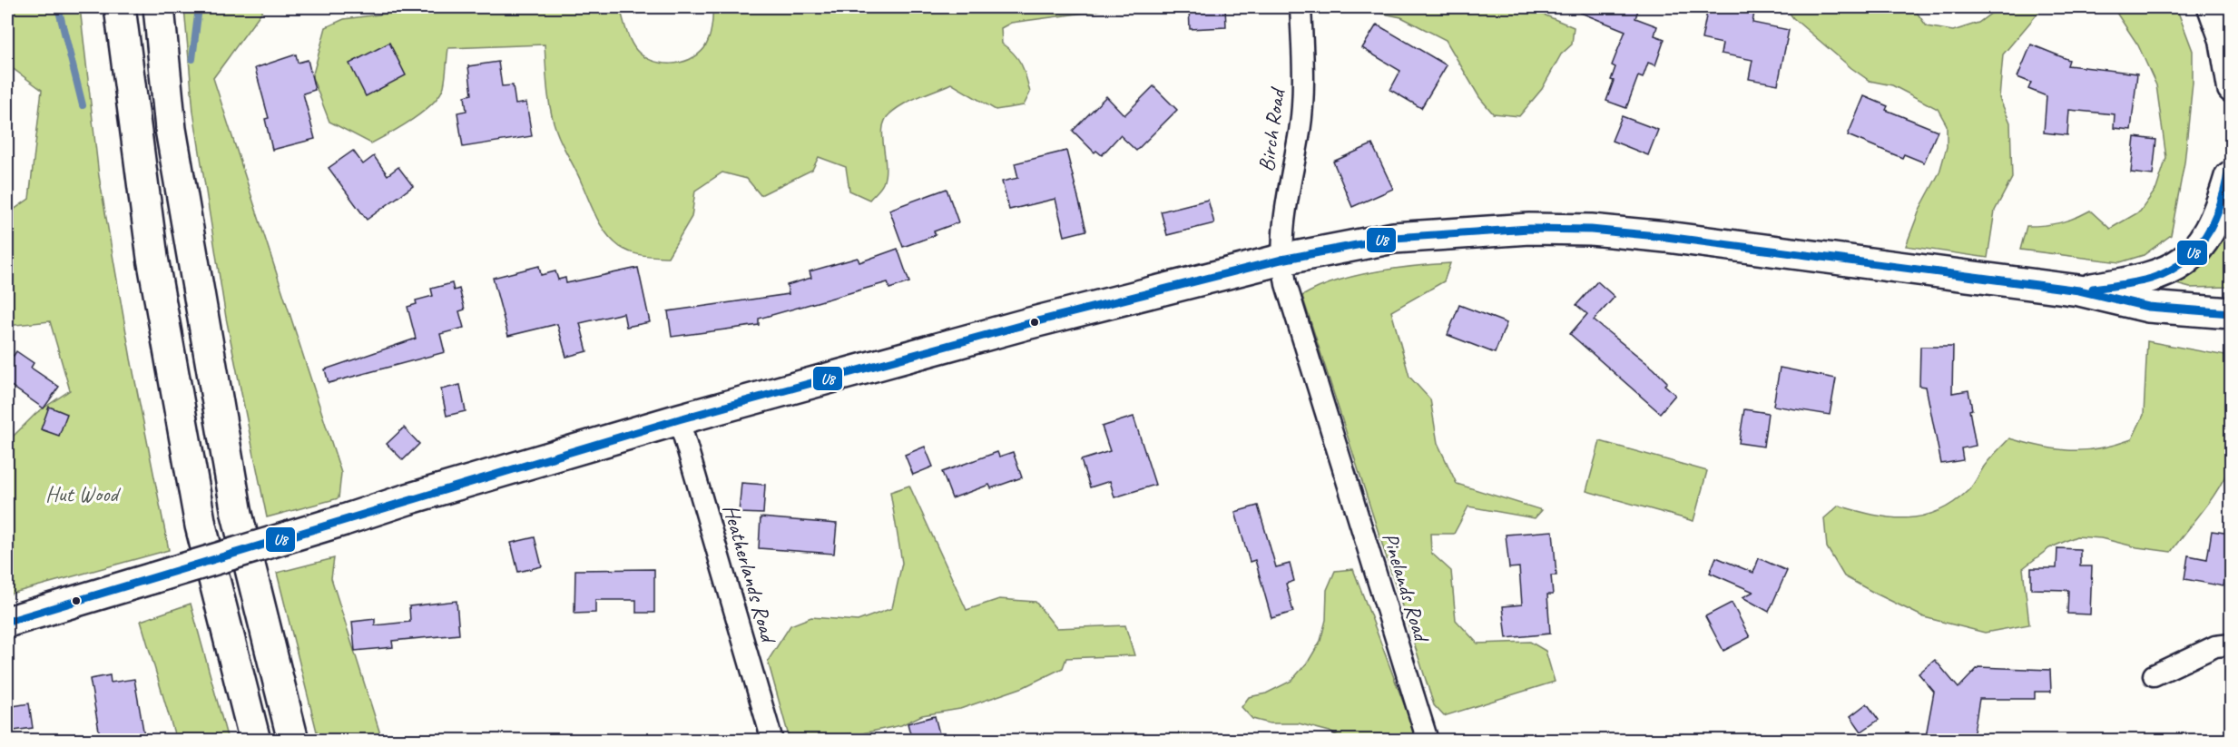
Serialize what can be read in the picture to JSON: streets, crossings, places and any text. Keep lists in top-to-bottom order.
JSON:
{
  "streets": {
    "street": ["Birch Road", "Heatherlands Road", "Pinelands Road"]
  },
  "crossings": [
    ["Birch Road", "Pinelands Road"]
  ],
  "parks": ["Hut Wood"],
  "lines": ["transit line U8"]
}
